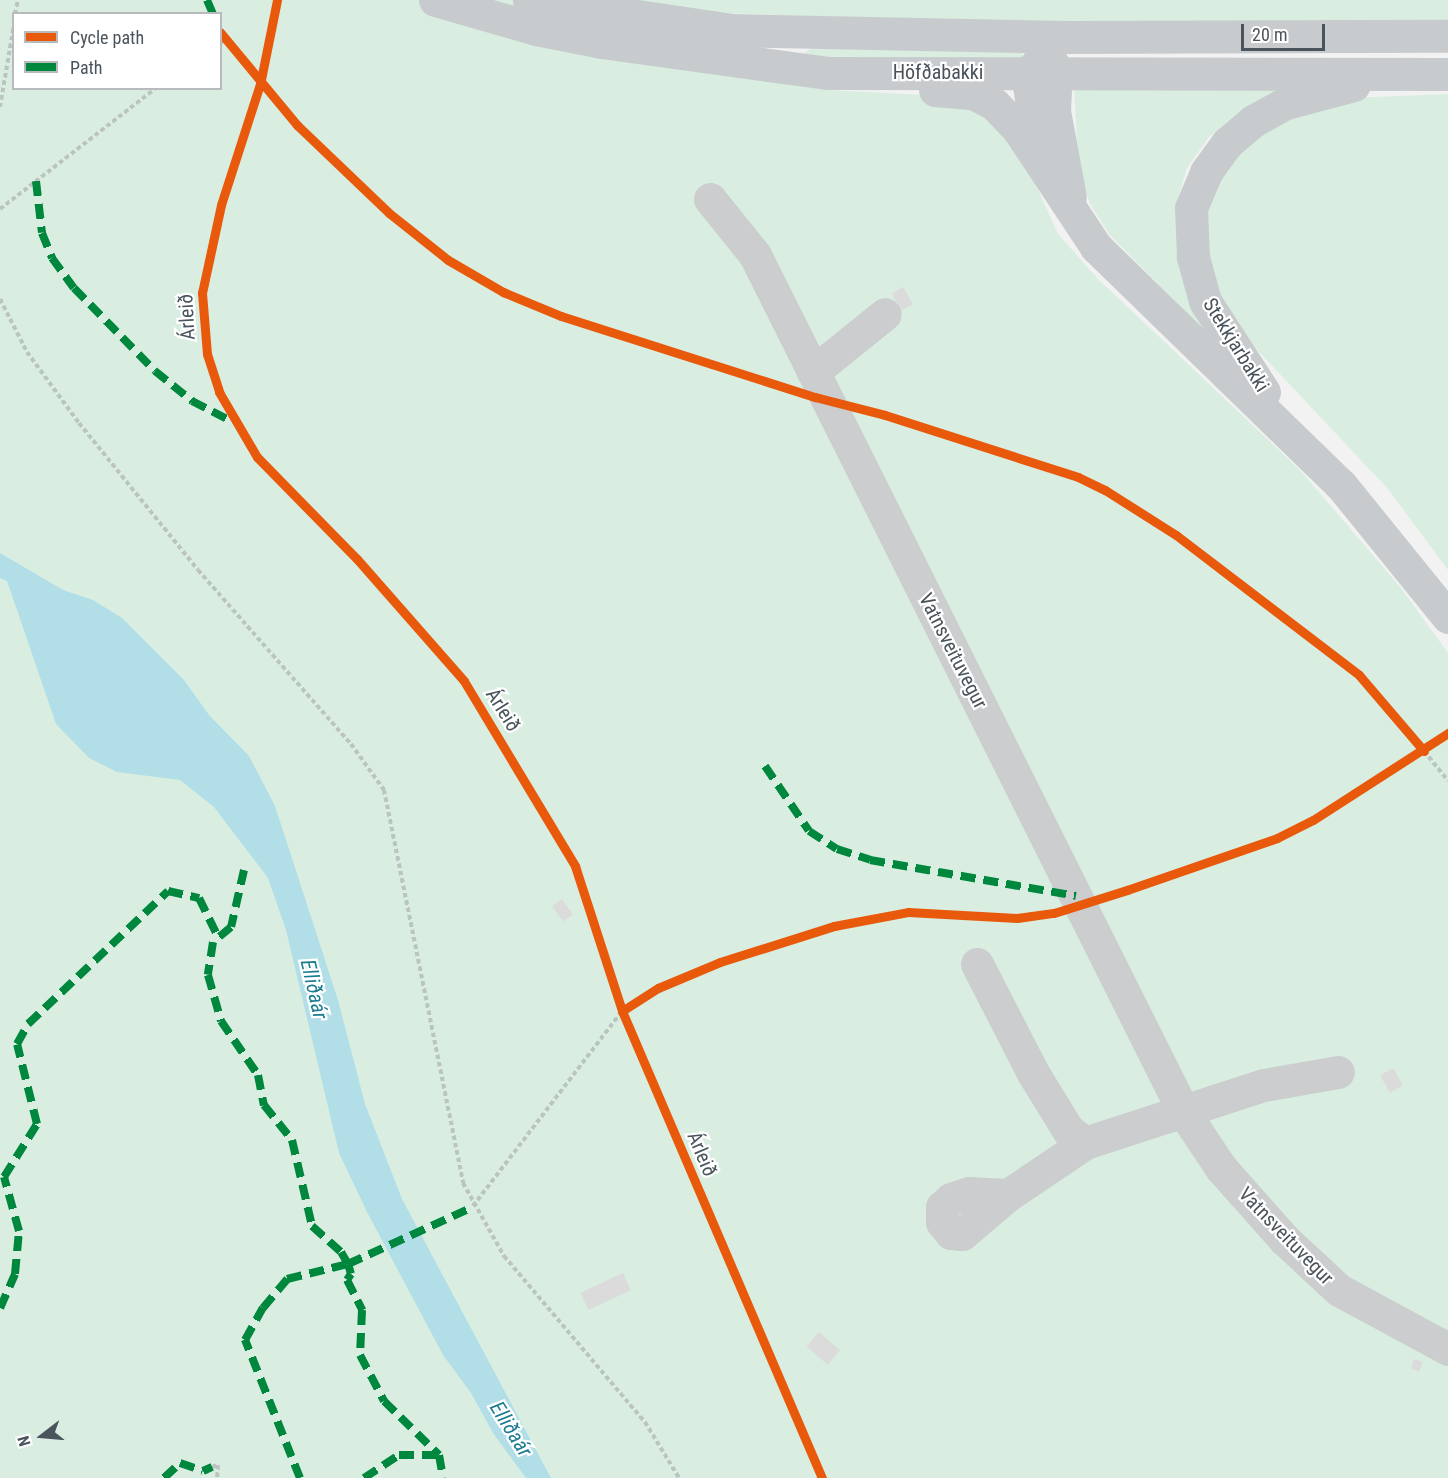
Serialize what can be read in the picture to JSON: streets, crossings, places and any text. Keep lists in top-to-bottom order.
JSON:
{
  "streets": {
    "main road": ["Höfðabakki", "Stekkjarbakki"],
    "street": ["Vatnsveituvegur"],
    "cycle path": ["Árleið"]
  },
  "crossings": [
    ["Höfðabakki", "Stekkjarbakki"]
  ],
  "water": ["Elliðaár"],
  "legend": ["Cycle path", "Path"],
  "scale_bar": "20 m",
  "north": "left"
}
